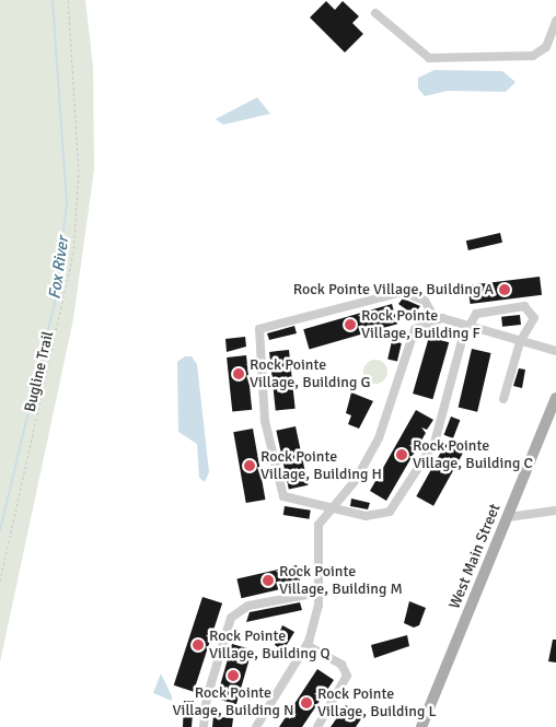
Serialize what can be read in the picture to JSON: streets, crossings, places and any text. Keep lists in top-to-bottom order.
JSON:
{
  "streets": {
    "main road": ["West Main Street"],
    "path": ["Bugline Trail"]
  },
  "water": ["Fox River"],
  "places": [
    "Rock Pointe Village, Building A",
    "Rock Pointe Village, Building F",
    "Rock Pointe Village, Building G",
    "Rock Pointe Village, Building C",
    "Rock Pointe Village, Building H",
    "Rock Pointe Village, Building M",
    "Rock Pointe Village, Building Q",
    "Rock Pointe Village, Building N",
    "Rock Pointe Village, Building L"
  ]
}
